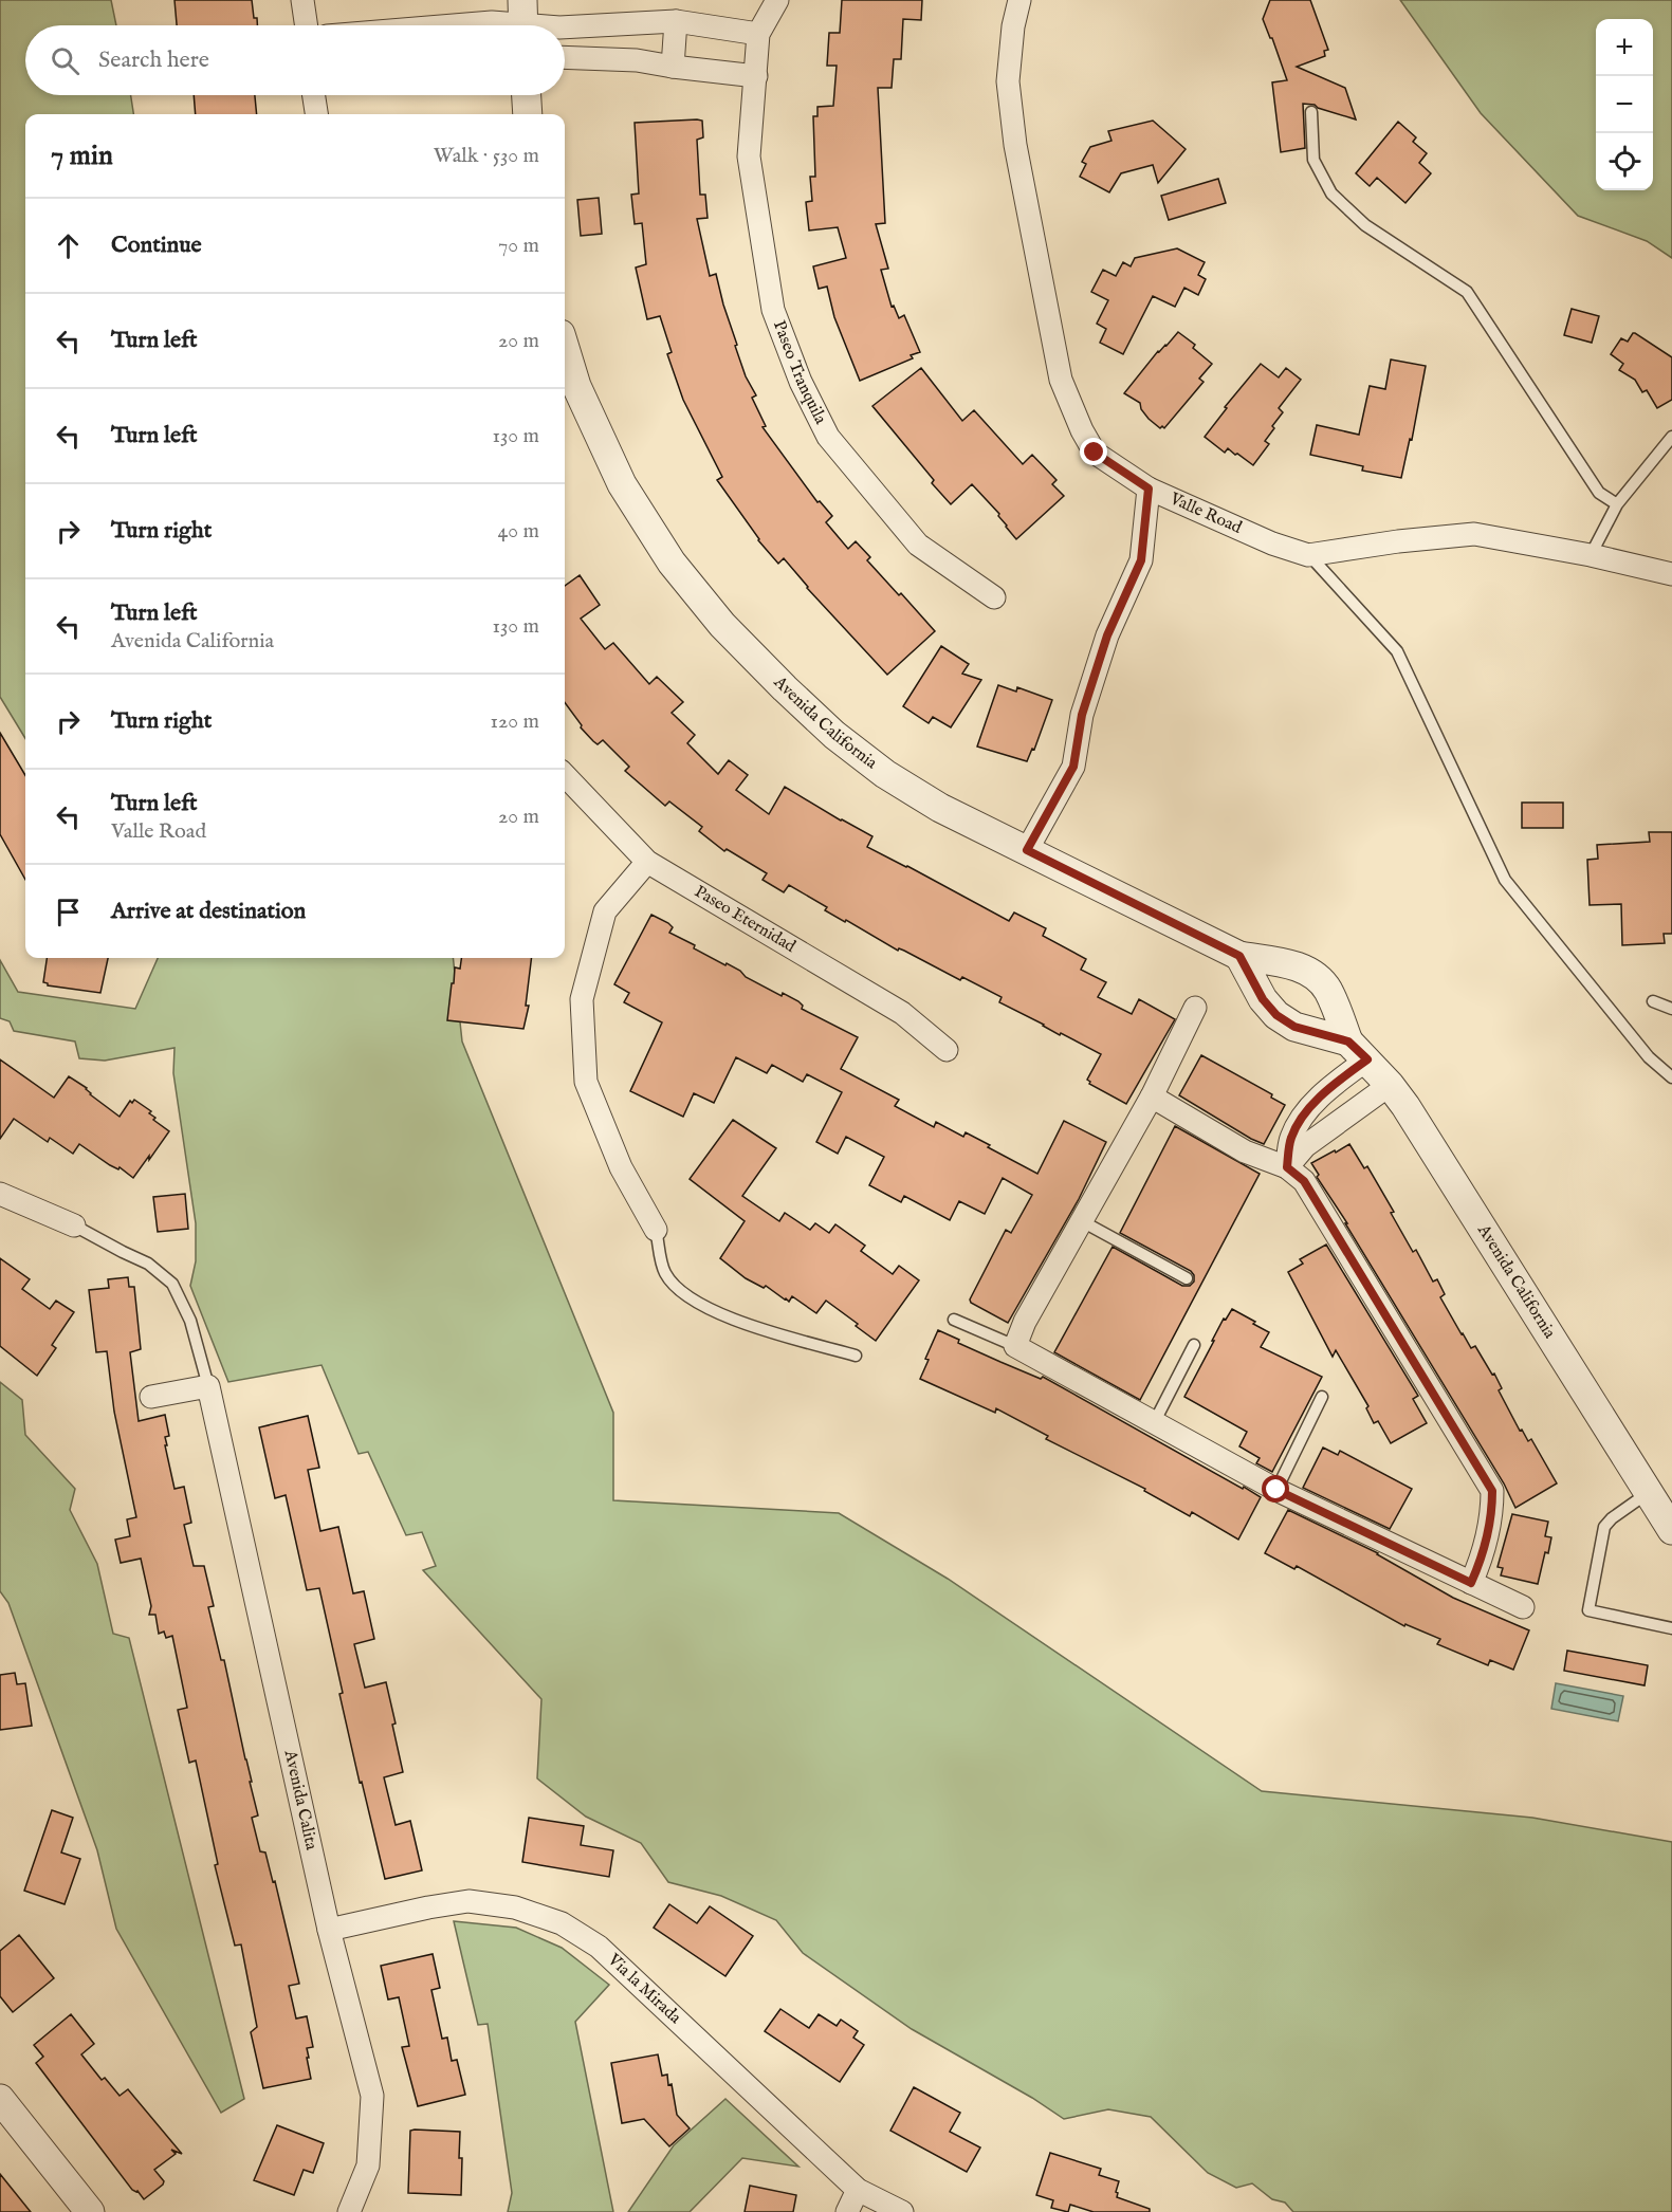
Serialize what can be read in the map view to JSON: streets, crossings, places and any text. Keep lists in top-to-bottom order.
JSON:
{
  "streets": {
    "street": [
      "Paseo Tranquila",
      "Valle Road",
      "Avenida California",
      "Paseo Eternidad",
      "Avenida Calita",
      "Via la Mirada"
    ]
  },
  "crossings": [
    ["Avenida Calita", "Via la Mirada"]
  ],
  "page": {
    "map_buttons": ["+", "−"],
    "search": "Search here",
    "heading": ["7 min", "Walk · 530 m"],
    "list": [
      ["Continue", "70 m"],
      ["Turn left", "20 m"],
      ["Turn left", "130 m"],
      ["Turn right", "40 m"],
      ["Turn left", "Avenida California", "130 m"],
      ["Turn right", "120 m"],
      ["Turn left", "Valle Road", "20 m"],
      "Arrive at destination"
    ]
  }
}
